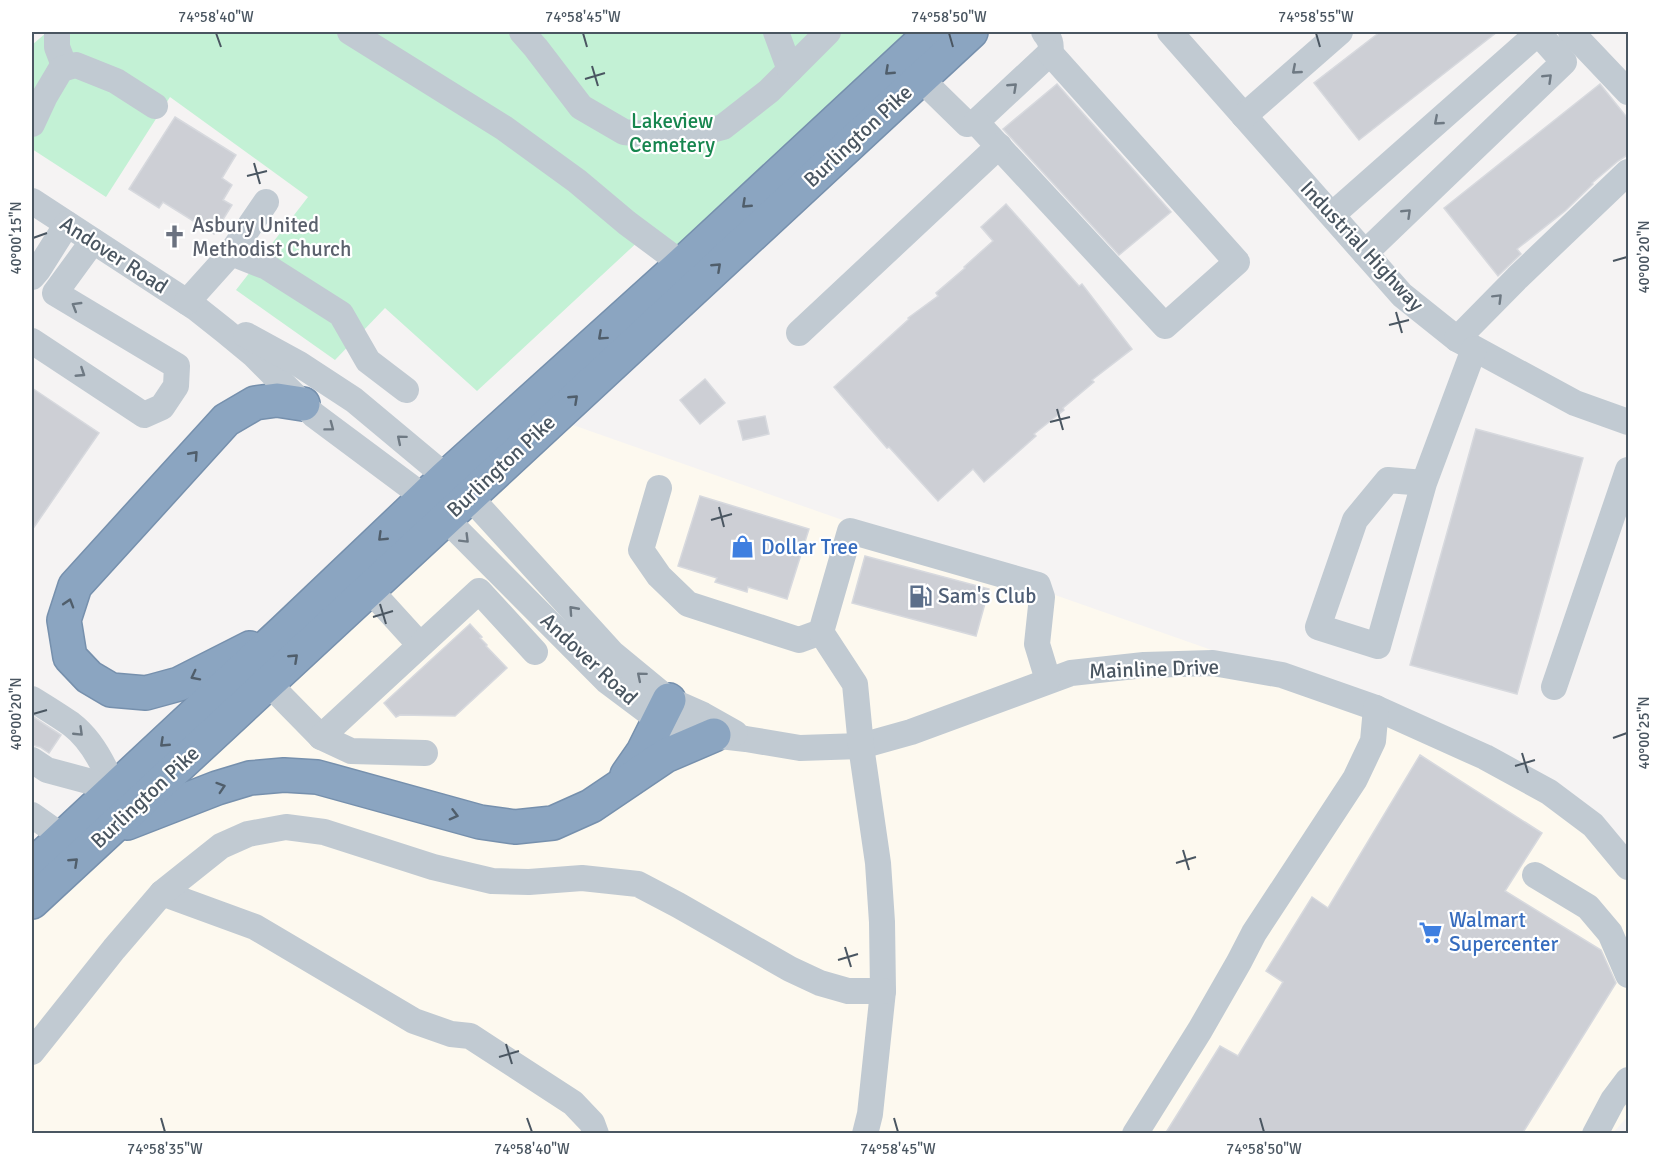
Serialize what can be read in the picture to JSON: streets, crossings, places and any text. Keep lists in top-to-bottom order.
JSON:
{
  "streets": {
    "highway": ["Burlington Pike"],
    "street": ["Industrial Highway", "Andover Road", "Mainline Drive"]
  },
  "crossings": [
    ["Burlington Pike", "Andover Road"],
    ["Andover Road", "Mainline Drive"]
  ],
  "parks": ["Lakeview Cemetery"],
  "places": {
    "church": ["Asbury United Methodist Church"],
    "shop": ["Dollar Tree"],
    "fuel station": ["Sam's Club"],
    "supermarket": ["Walmart Supercenter"]
  },
  "coordinates": [
    "74°58'40\"W",
    "74°58'45\"W",
    "74°58'50\"W",
    "74°58'55\"W",
    "40°00'15\"N",
    "40°00'20\"N",
    "40°00'25\"N",
    "74°58'35\"W"
  ]
}
